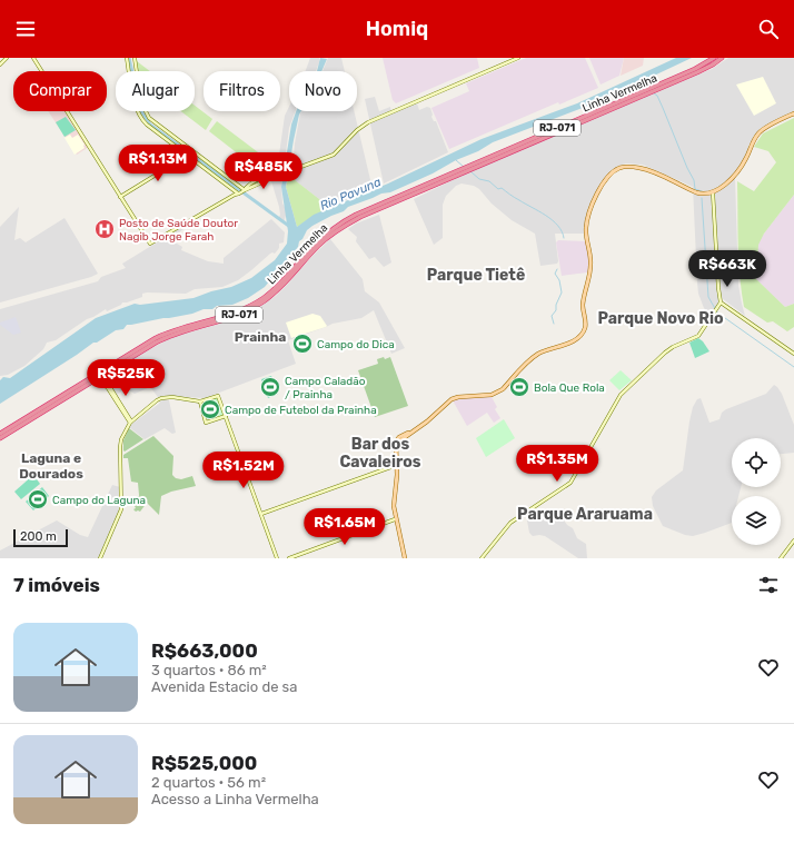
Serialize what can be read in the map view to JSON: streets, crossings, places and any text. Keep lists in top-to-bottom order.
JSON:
{
  "streets": {
    "highway": ["Linha Vermelha", "RJ-071"]
  },
  "districts": [
    "Parque Tietê",
    "Parque Novo Rio",
    "Prainha",
    "Bar dos Cavaleiros",
    "Laguna e Dourados",
    "Parque Araruama"
  ],
  "water": ["Rio Pavuna"],
  "places": {
    "hospital": ["Posto de Saúde Doutor Nagib Jorge Farah"],
    "sports": [
      "Campo do Dica",
      "Campo Caladão / Prainha",
      "Bola Que Rola",
      "Campo de Futebol da Prainha",
      "Campo do Laguna"
    ]
  },
  "scale_bar": "200 m",
  "page": {
    "header": "Homiq",
    "chip": [
      "Comprar",
      "Alugar",
      "Filtros",
      "Novo"
    ],
    "price": [
      "R$1.13M",
      "R$485K",
      "R$663K",
      "R$525K",
      "R$1.35M",
      "R$1.52M",
      "R$1.65M"
    ],
    "scale": "200 m",
    "heading": "7 imóveis",
    "list": [
      {
        "name": "R$663,000",
        "note": "3 quartos · 86 m² · Avenida Estacio de sa"
      },
      {
        "name": "R$525,000",
        "note": "2 quartos · 56 m² · Acesso a Linha Vermelha"
      }
    ]
  }
}
